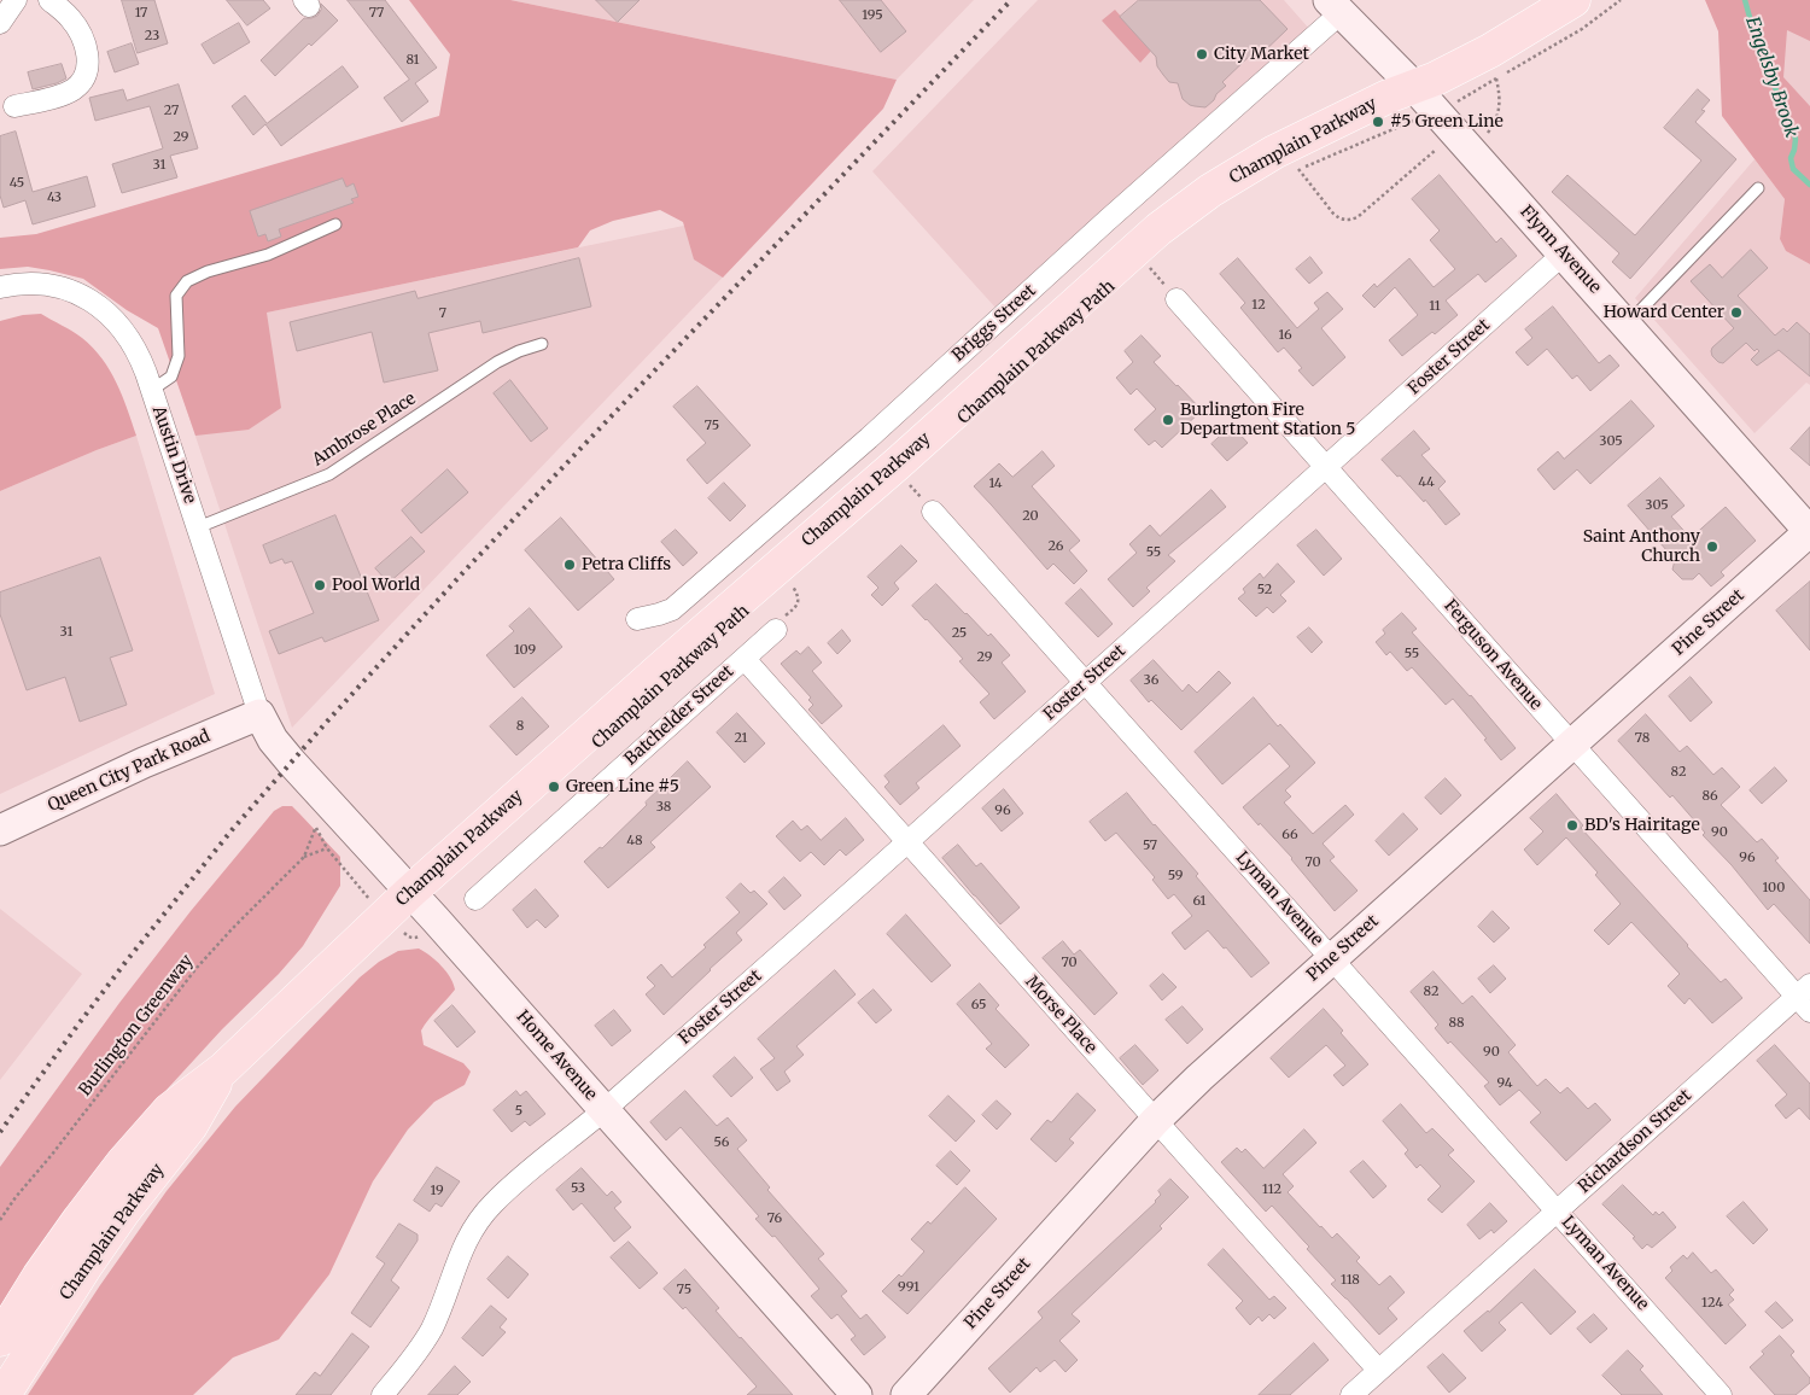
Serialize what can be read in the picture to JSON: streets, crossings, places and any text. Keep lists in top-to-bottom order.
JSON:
{
  "streets": {
    "main road": [
      "Champlain Parkway",
      "Flynn Avenue",
      "Pine Street",
      "Queen City Park Road",
      "Home Avenue"
    ],
    "street": [
      "Briggs Street",
      "Foster Street",
      "Austin Drive",
      "Ferguson Avenue",
      "Batchelder Street",
      "Lyman Avenue",
      "Morse Place",
      "Richardson Street"
    ],
    "lane": ["Ambrose Place"],
    "path": ["Burlington Greenway"]
  },
  "crossings": [
    ["Champlain Parkway", "Flynn Avenue"],
    ["Champlain Parkway", "Home Avenue"],
    ["Flynn Avenue", "Briggs Street"],
    ["Flynn Avenue", "Foster Street"],
    ["Flynn Avenue", "Pine Street"],
    ["Foster Street", "Ferguson Avenue"],
    ["Foster Street", "Lyman Avenue"],
    ["Foster Street", "Morse Place"],
    ["Foster Street", "Home Avenue"],
    ["Ambrose Place", "Austin Drive"],
    ["Austin Drive", "Queen City Park Road"],
    ["Austin Drive", "Home Avenue"],
    ["Pine Street", "Ferguson Avenue"],
    ["Pine Street", "Lyman Avenue"],
    ["Pine Street", "Morse Place"],
    ["Ferguson Avenue", "Richardson Street"],
    ["Batchelder Street", "Morse Place"],
    ["Queen City Park Road", "Home Avenue"],
    ["Lyman Avenue", "Richardson Street"],
    ["Morse Place", "Richardson Street"]
  ],
  "water": ["Engelsby Brook"],
  "places": [
    "City Market",
    "#5 Green Line",
    "Howard Center",
    "Burlington Fire Department Station 5",
    "Saint Anthony Church",
    "Petra Cliffs",
    "Pool World",
    "Green Line #5",
    "BD's Hairitage"
  ],
  "house_numbers": [
    "17",
    "77",
    "195",
    "23",
    "81",
    "27",
    "29",
    "31",
    "45",
    "43",
    "12",
    "11",
    "7",
    "16",
    "75",
    "305",
    "44",
    "14",
    "305",
    "20",
    "26",
    "55",
    "52",
    "31",
    "25",
    "109",
    "55",
    "29",
    "36",
    "8",
    "21",
    "78",
    "82",
    "86",
    "38",
    "96",
    "90",
    "66",
    "48",
    "57",
    "96",
    "70",
    "59",
    "100",
    "61",
    "70",
    "82",
    "65",
    "88",
    "90",
    "94",
    "5",
    "56",
    "53",
    "112",
    "19",
    "76",
    "118",
    "991",
    "75",
    "124"
  ]
}
